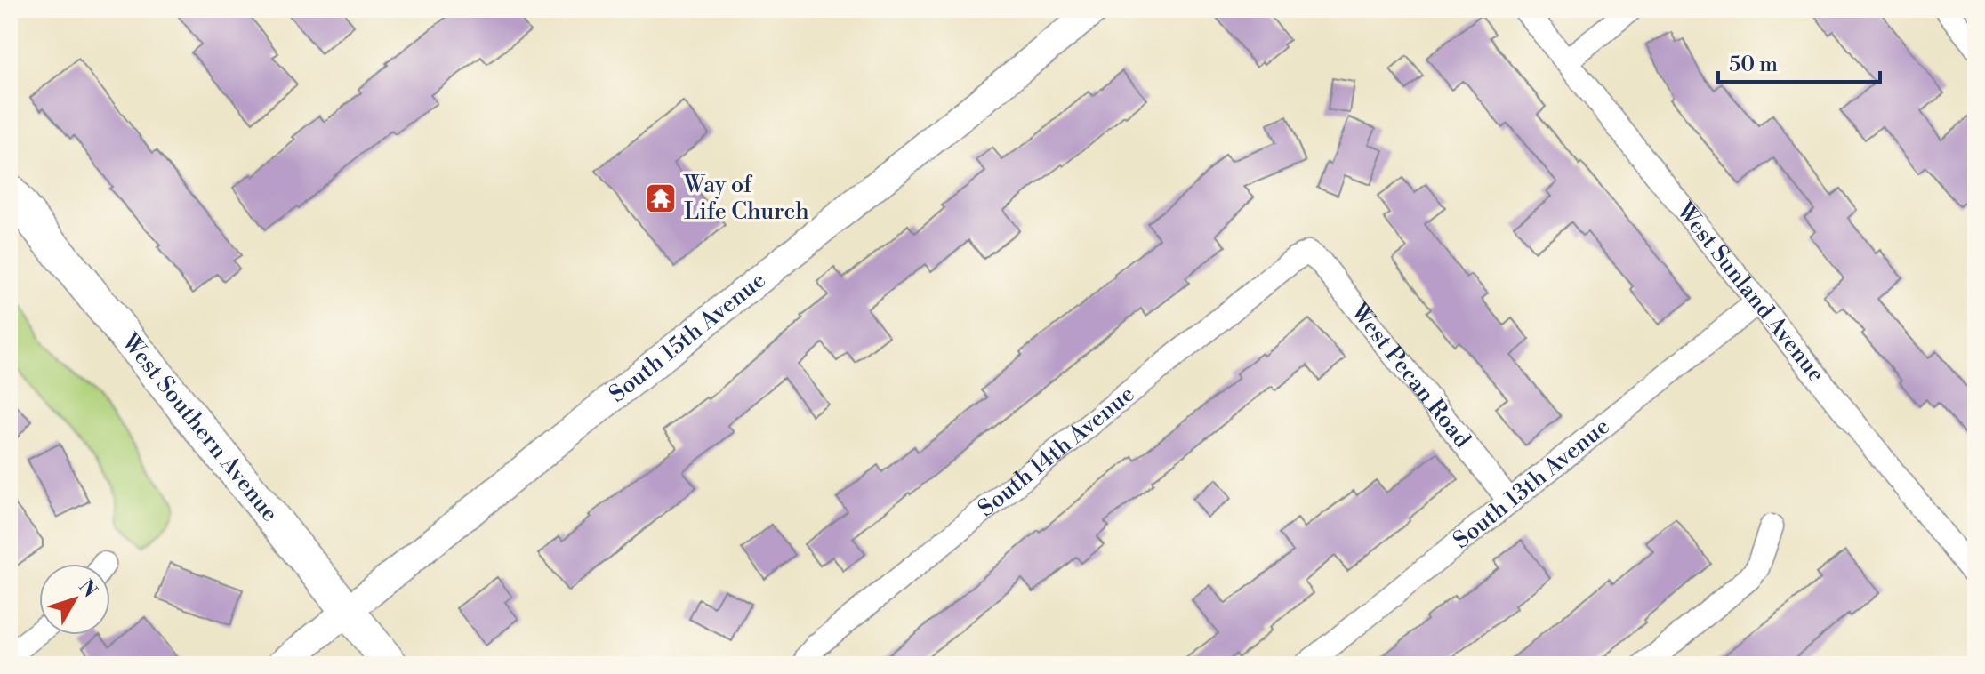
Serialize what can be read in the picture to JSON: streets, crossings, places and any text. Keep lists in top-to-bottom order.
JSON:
{
  "streets": {
    "main road": ["West Southern Avenue"],
    "street": [
      "West Sunland Avenue",
      "South 15th Avenue",
      "West Pecan Road",
      "South 14th Avenue",
      "South 13th Avenue"
    ]
  },
  "crossings": [
    ["West Sunland Avenue", "South 13th Avenue"],
    ["South 15th Avenue", "West Southern Avenue"],
    ["West Pecan Road", "South 14th Avenue"],
    ["West Pecan Road", "South 13th Avenue"]
  ],
  "places": {
    "temple": ["Way of Life Church"]
  },
  "scale_bar": "50 m",
  "north": "top right"
}
